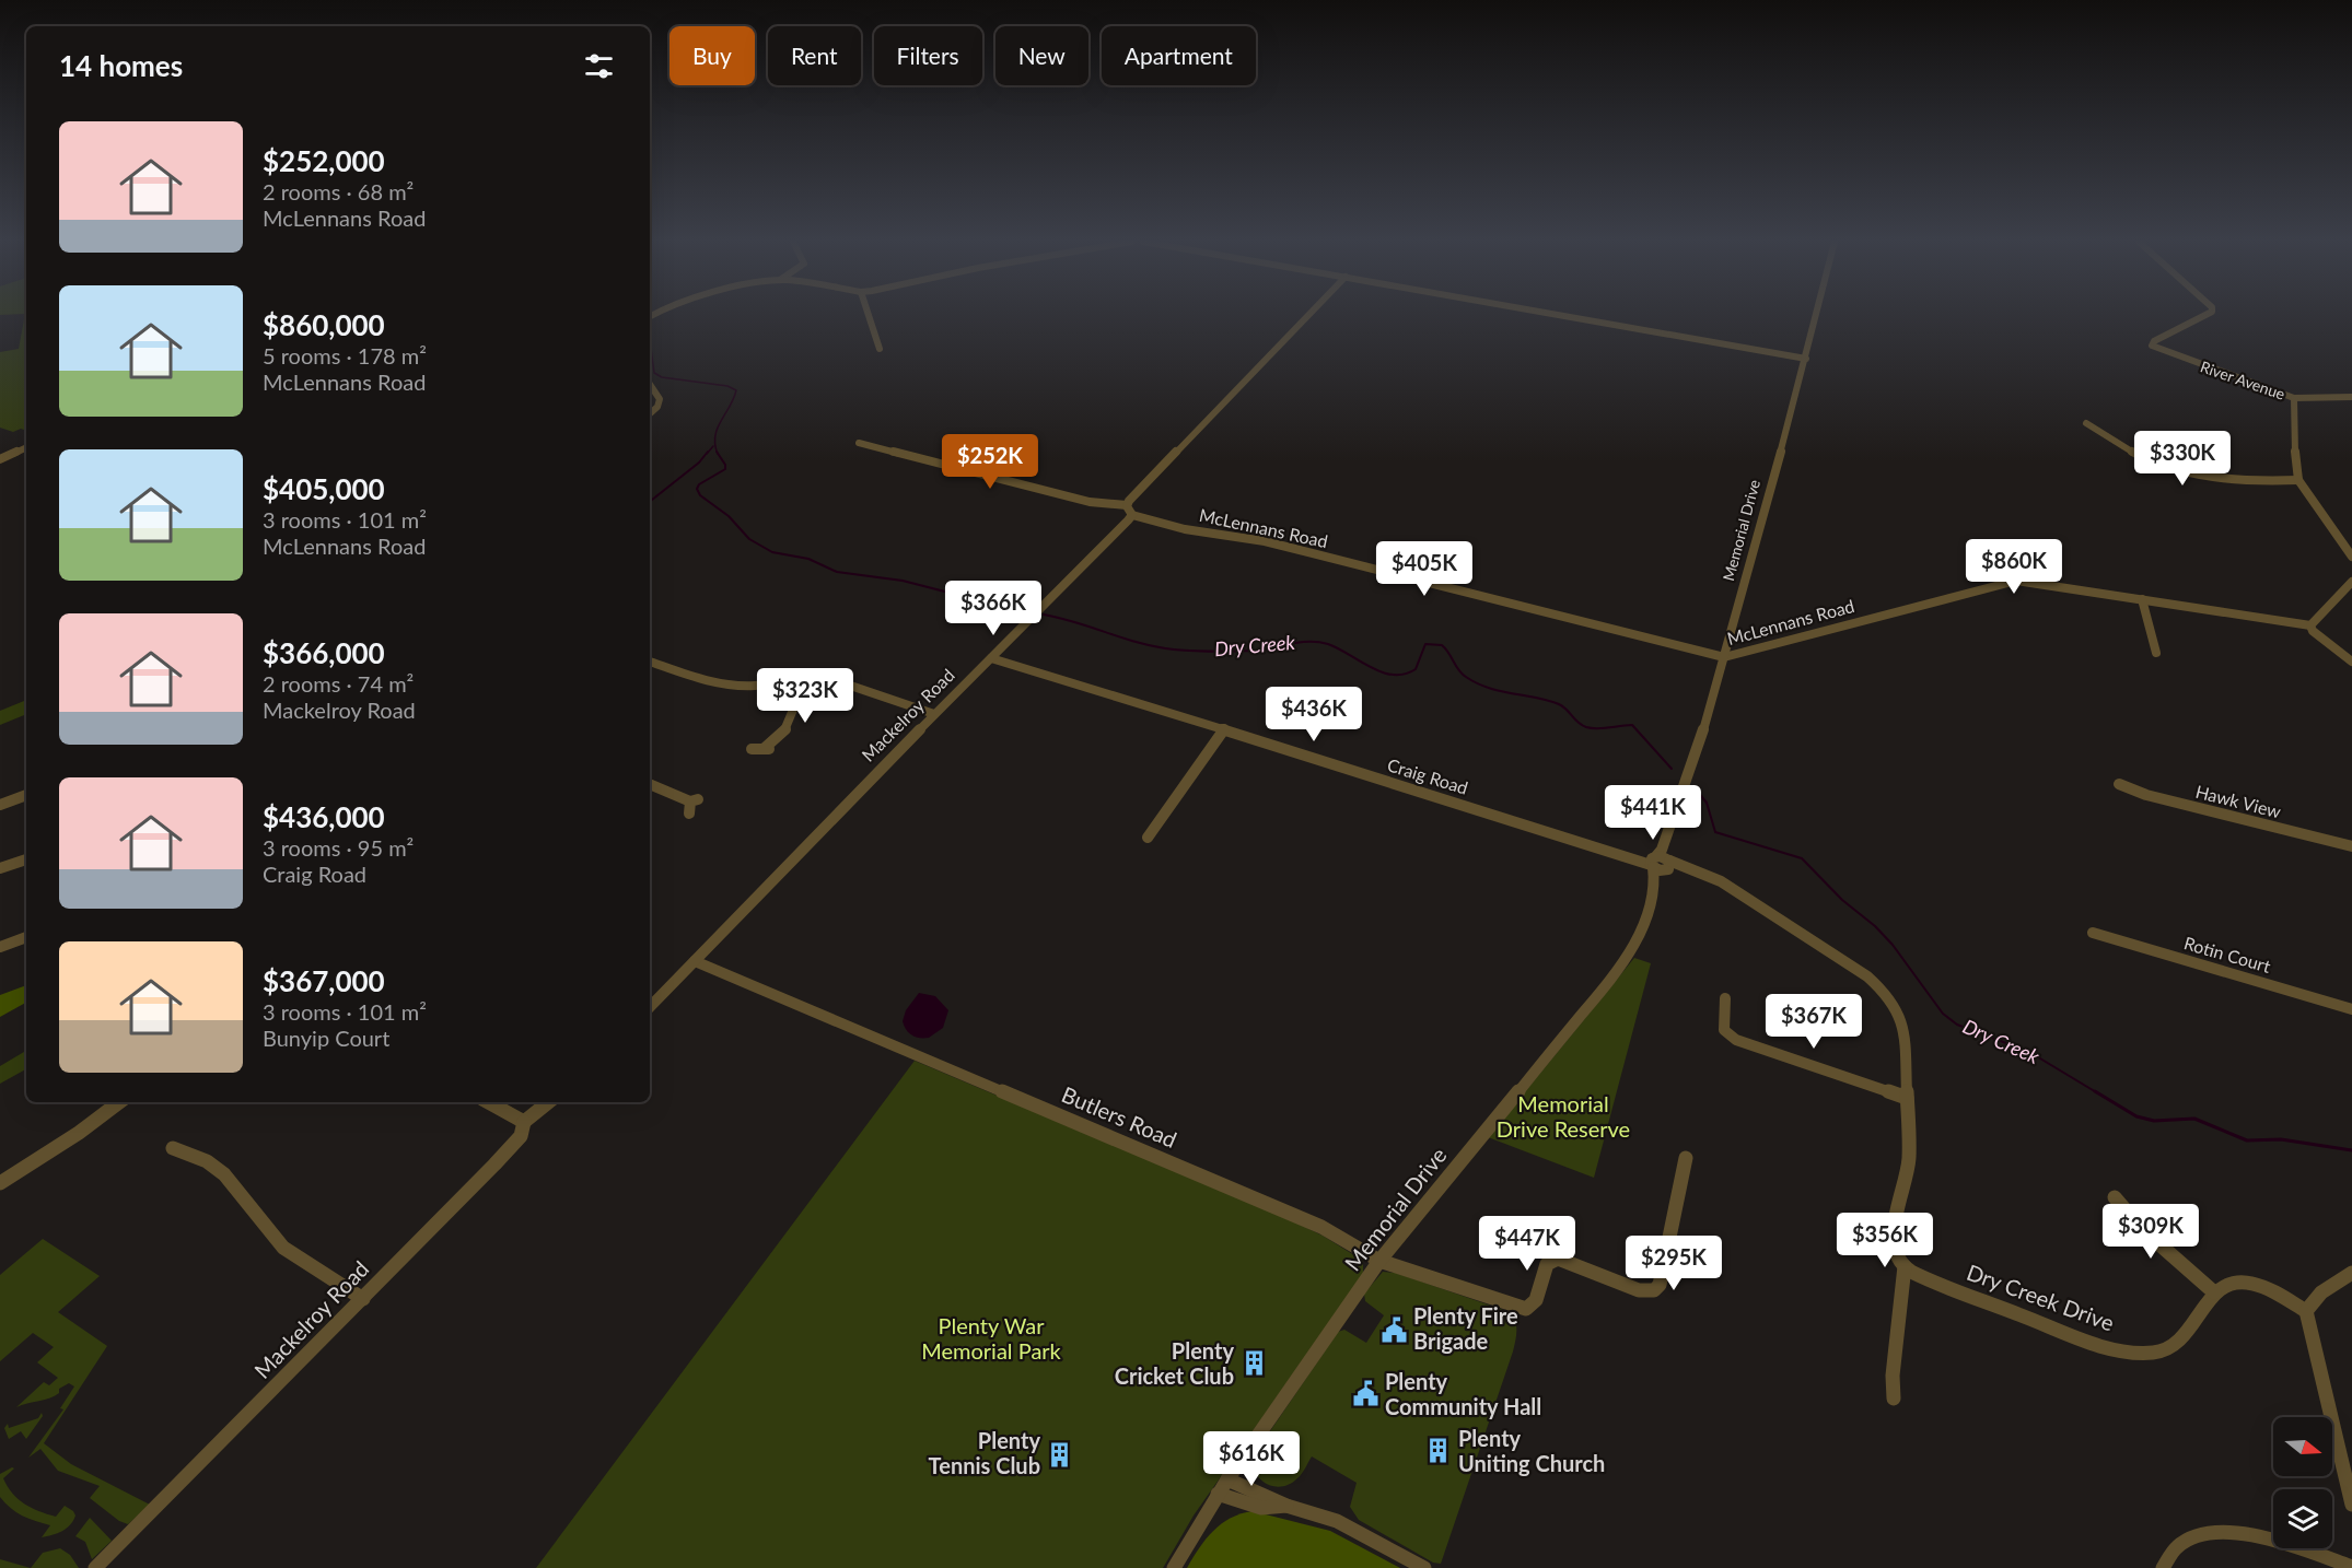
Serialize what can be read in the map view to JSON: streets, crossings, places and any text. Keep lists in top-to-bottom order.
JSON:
{
  "streets": {
    "street": [
      "River Avenue",
      "McLennans Road",
      "Memorial Drive",
      "Mackelroy Road",
      "Craig Road",
      "Hawk View",
      "Rotin Court",
      "Butlers Road",
      "Dry Creek Drive"
    ]
  },
  "crossings": [
    ["McLennans Road", "Memorial Drive"],
    ["McLennans Road", "Mackelroy Road"],
    ["Memorial Drive", "Craig Road"],
    ["Memorial Drive", "Butlers Road"],
    ["Mackelroy Road", "Craig Road"],
    ["Mackelroy Road", "Butlers Road"]
  ],
  "water": ["Dry Creek"],
  "parks": ["Memorial Drive Reserve", "Plenty War Memorial Park"],
  "places": {
    "public building": ["Plenty Fire Brigade", "Plenty Community Hall"],
    "building": ["Plenty Cricket Club", "Plenty Uniting Church", "Plenty Tennis Club"]
  },
  "north": "right",
  "page": {
    "chip": [
      "Buy",
      "Rent",
      "Filters",
      "New",
      "Apartment"
    ],
    "heading": "14 homes",
    "list": [
      {
        "name": "$252,000",
        "note": "2 rooms · 68 m² · McLennans Road"
      },
      {
        "name": "$860,000",
        "note": "5 rooms · 178 m² · McLennans Road"
      },
      {
        "name": "$405,000",
        "note": "3 rooms · 101 m² · McLennans Road"
      },
      {
        "name": "$366,000",
        "note": "2 rooms · 74 m² · Mackelroy Road"
      },
      {
        "name": "$436,000",
        "note": "3 rooms · 95 m² · Craig Road"
      },
      {
        "name": "$367,000",
        "note": "3 rooms · 101 m² · Bunyip Court"
      }
    ],
    "price": [
      "$330K",
      "$252K",
      "$860K",
      "$405K",
      "$366K",
      "$323K",
      "$436K",
      "$441K",
      "$367K",
      "$309K",
      "$356K",
      "$447K",
      "$295K",
      "$616K"
    ]
  }
}
